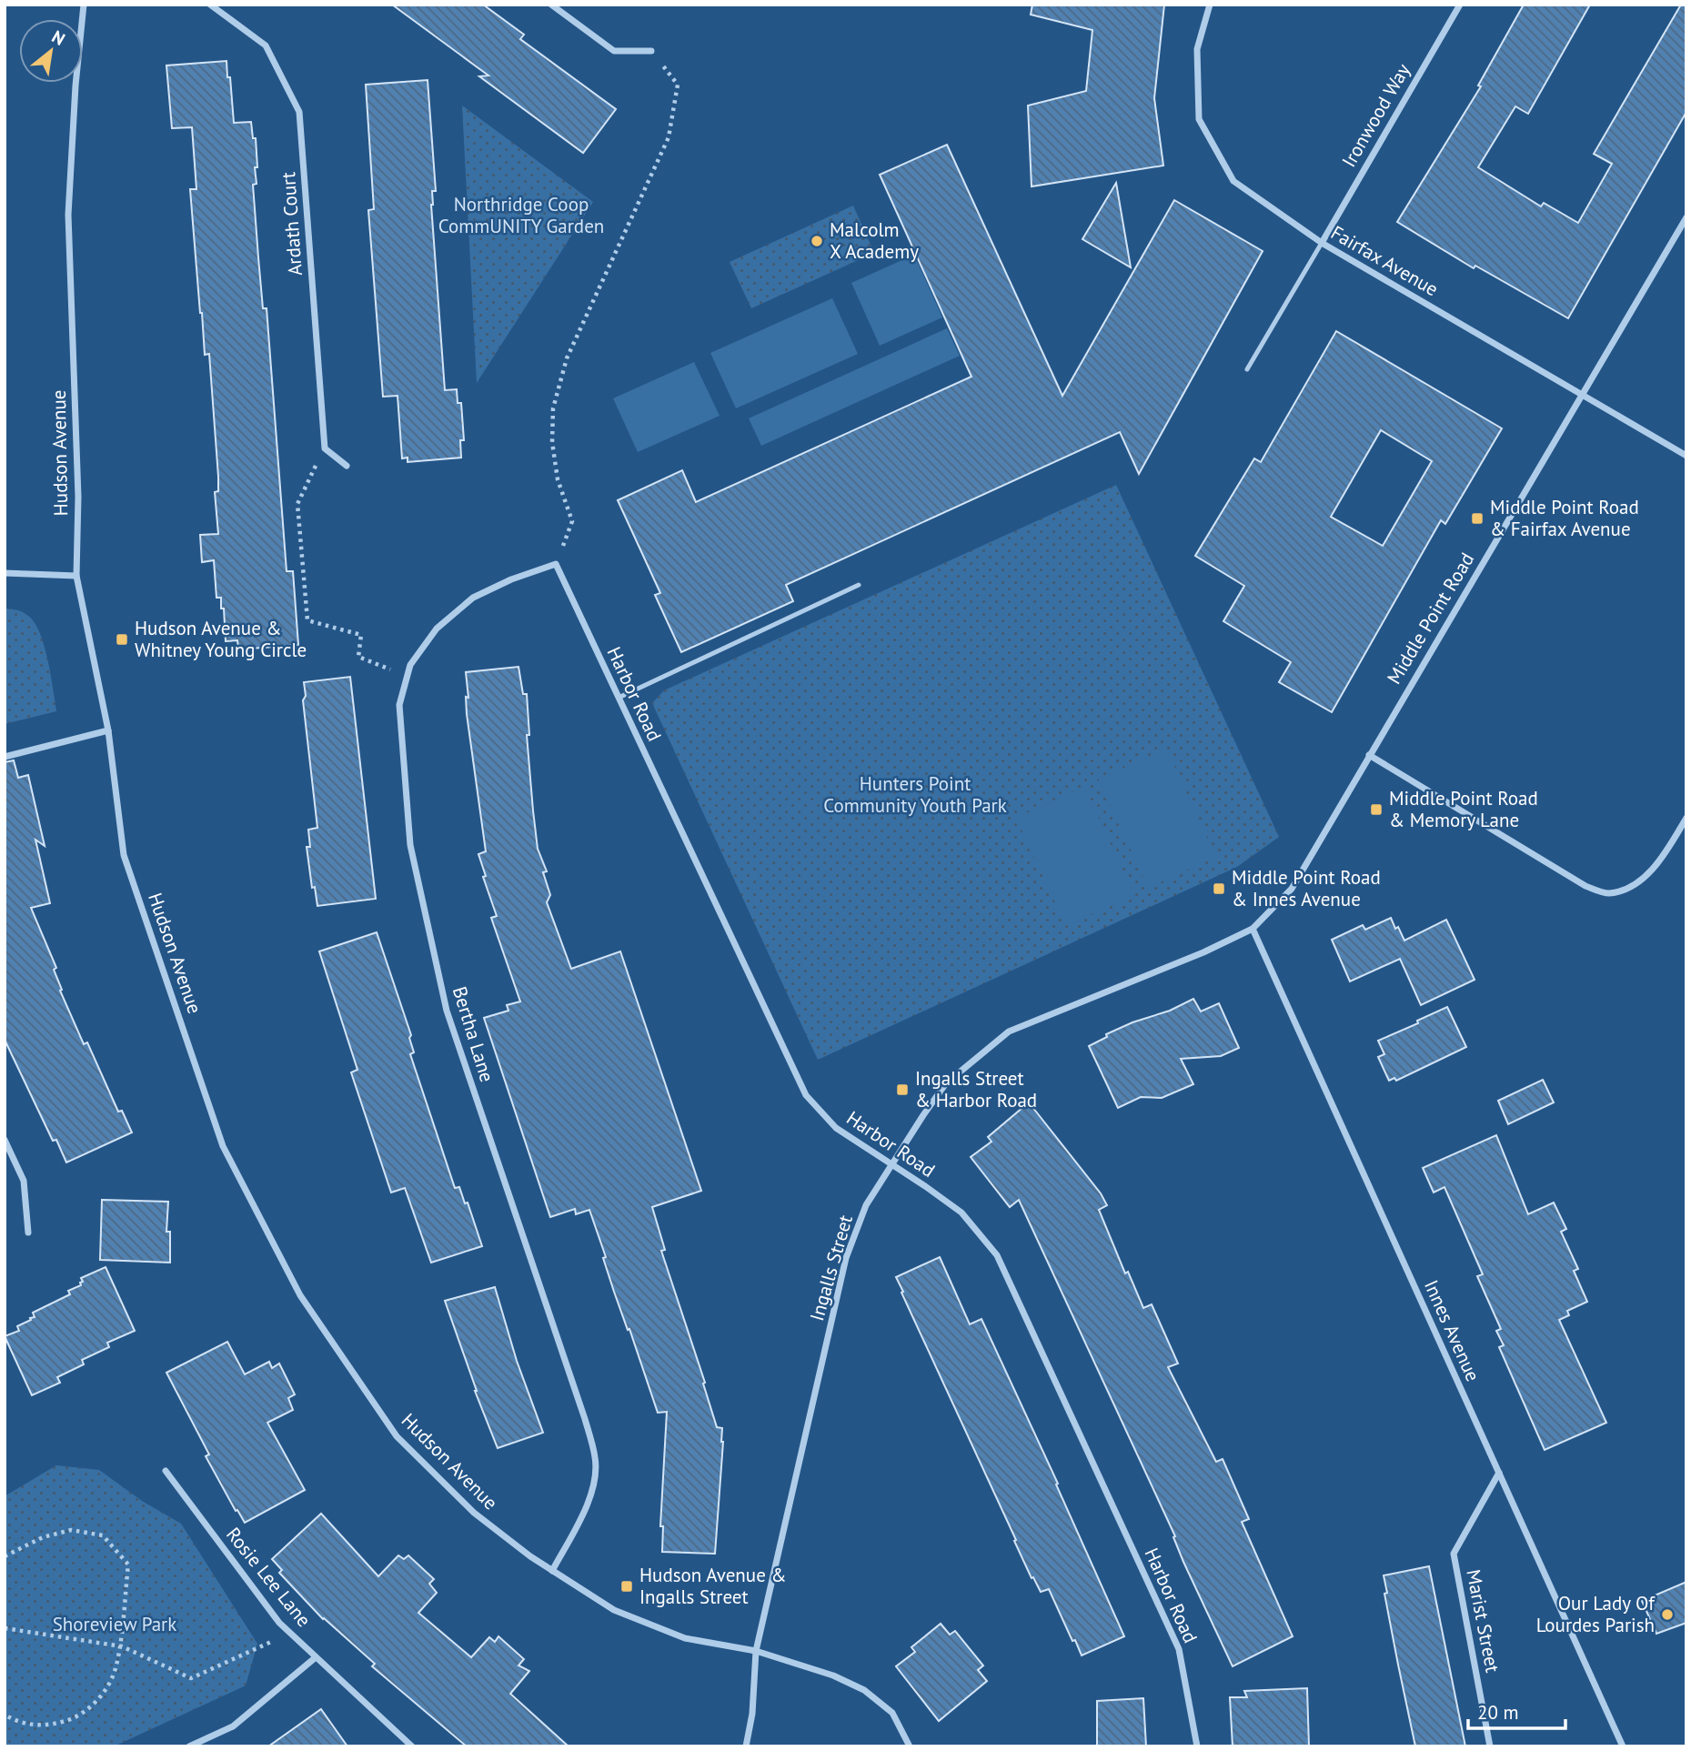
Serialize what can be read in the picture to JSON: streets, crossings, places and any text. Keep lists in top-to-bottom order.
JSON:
{
  "streets": {
    "street": [
      "Ironwood Way",
      "Ardath Court",
      "Fairfax Avenue",
      "Hudson Avenue",
      "Middle Point Road",
      "Harbor Road",
      "Bertha Lane",
      "Ingalls Street",
      "Innes Avenue",
      "Rosie Lee Lane",
      "Marist Street"
    ]
  },
  "crossings": [
    ["Ironwood Way", "Fairfax Avenue"],
    ["Fairfax Avenue", "Middle Point Road"],
    ["Hudson Avenue", "Bertha Lane"],
    ["Hudson Avenue", "Ingalls Street"],
    ["Middle Point Road", "Ingalls Street"],
    ["Middle Point Road", "Innes Avenue"],
    ["Harbor Road", "Bertha Lane"],
    ["Harbor Road", "Ingalls Street"],
    ["Ingalls Street", "Innes Avenue"],
    ["Innes Avenue", "Marist Street"]
  ],
  "parks": ["Northridge Coop CommUNITY Garden", "Hunters Point Community Youth Park", "Shoreview Park"],
  "places": {
    "other": ["Malcolm X Academy", "Our Lady Of Lourdes Parish"],
    "transit": [
      "Middle Point Road & Fairfax Avenue",
      "Hudson Avenue & Whitney Young Circle",
      "Middle Point Road & Memory Lane",
      "Middle Point Road & Innes Avenue",
      "Ingalls Street & Harbor Road",
      "Hudson Avenue & Ingalls Street"
    ]
  },
  "scale_bar": "20 m",
  "north": "top right"
}
